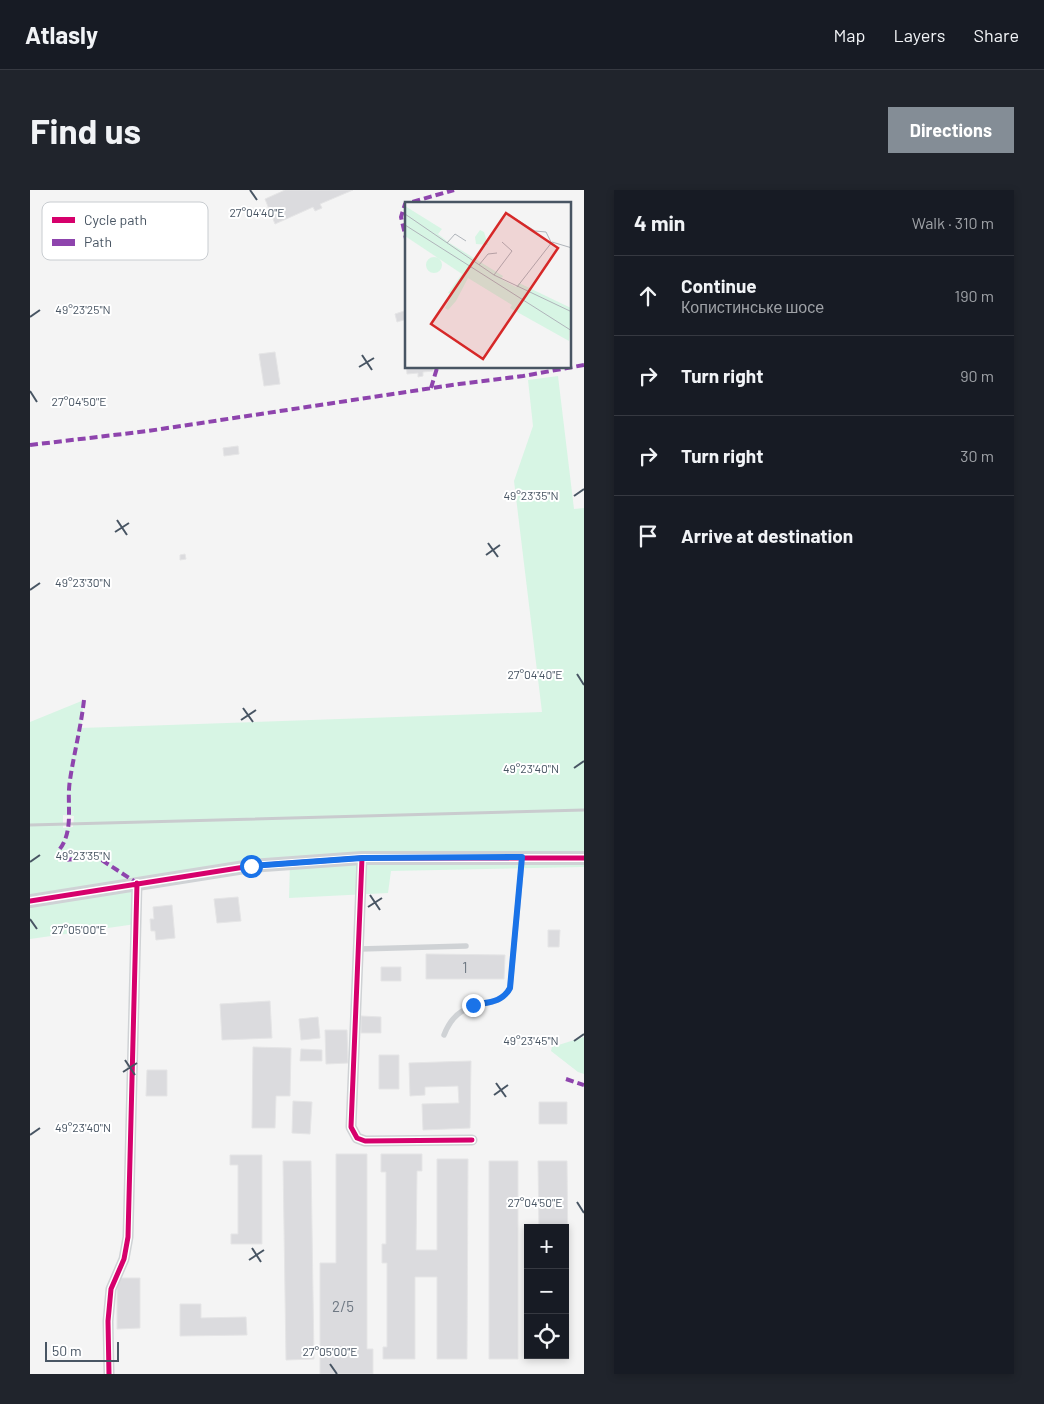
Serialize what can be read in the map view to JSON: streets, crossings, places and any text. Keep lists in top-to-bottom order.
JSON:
{
  "house_numbers": ["1", "2/5"],
  "legend": ["Cycle path", "Path"],
  "scale_bar": "50 m",
  "page": {
    "header": "Atlasly",
    "nav": ["Map", "Layers", "Share"],
    "buttons": "Directions",
    "title": "Find us",
    "heading": ["4 min", "Walk · 310 m"],
    "list": [
      ["Continue", "Копистинське шосе", "190 m"],
      ["Turn right", "90 m"],
      ["Turn right", "30 m"],
      "Arrive at destination"
    ],
    "map_buttons": ["+", "−"],
    "scale": "50 m"
  },
  "coordinates": [
    "27°04'40\"E",
    "49°23'25\"N",
    "27°04'50\"E",
    "49°23'35\"N",
    "49°23'30\"N",
    "49°23'40\"N",
    "27°05'00\"E",
    "49°23'45\"N"
  ]
}
